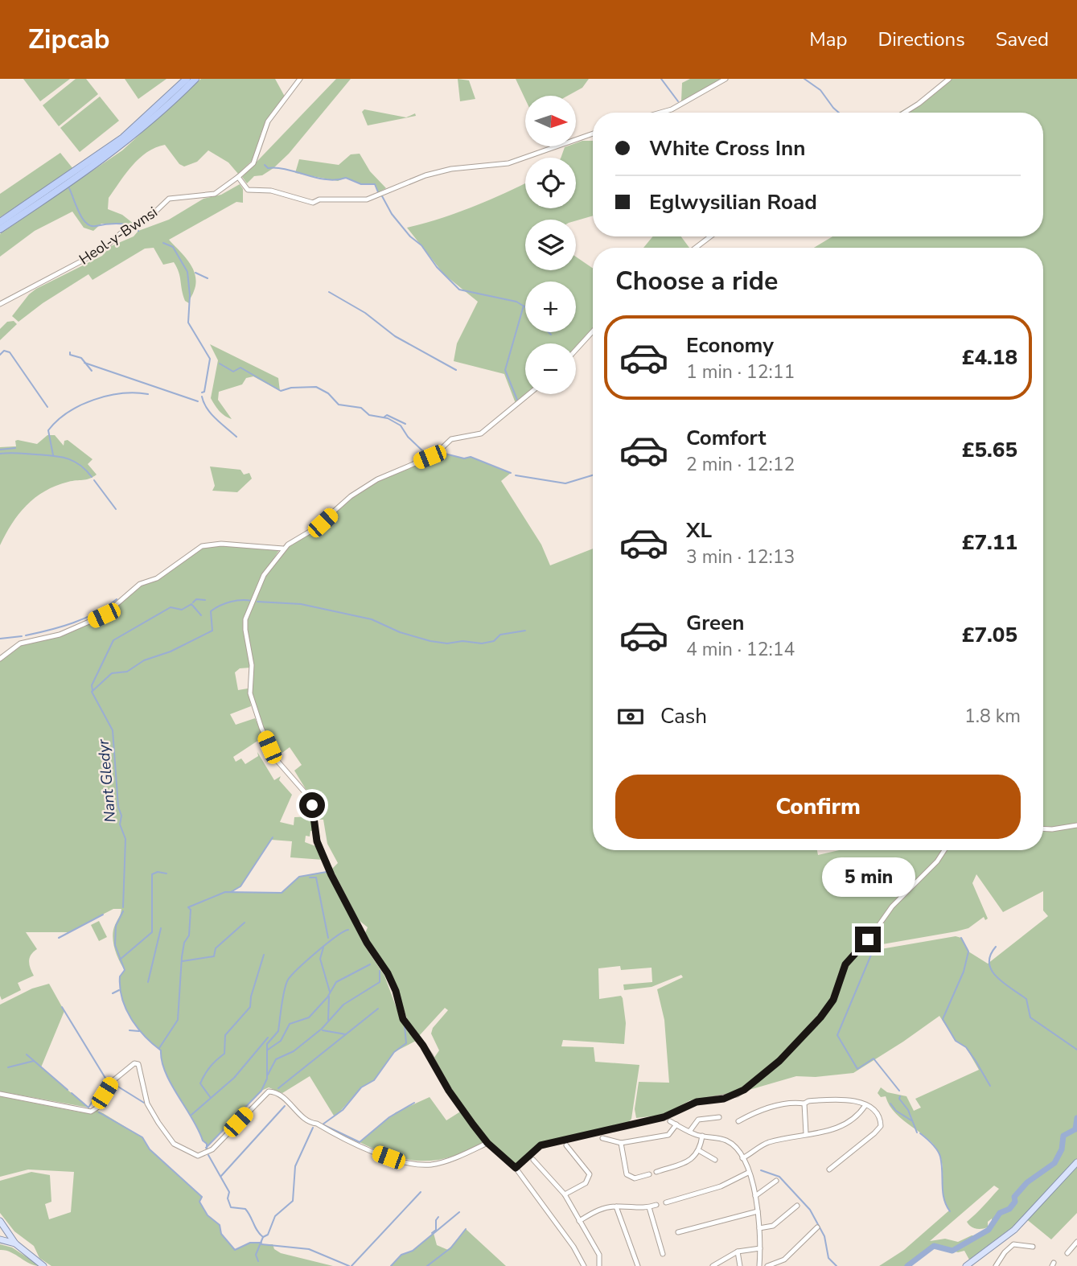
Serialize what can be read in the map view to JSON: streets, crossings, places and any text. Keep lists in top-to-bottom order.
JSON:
{
  "streets": {
    "street": ["Heol-y-Bwnsi"]
  },
  "water": ["Nant Gledyr"],
  "north": "right",
  "page": {
    "header": "Zipcab",
    "nav": ["Map", "Directions", "Saved"],
    "map_buttons": ["+", "−"],
    "banner": ["White Cross Inn", "Eglwysilian Road"],
    "heading": "Choose a ride",
    "list": [
      {
        "name": "Economy",
        "note": "1 min · 12:11",
        "value": "£4.18"
      },
      {
        "name": "Comfort",
        "note": "2 min · 12:12",
        "value": "£5.65"
      },
      {
        "name": "XL",
        "note": "3 min · 12:13",
        "value": "£7.11"
      },
      {
        "name": "Green",
        "note": "4 min · 12:14",
        "value": "£7.05"
      }
    ],
    "pay": ["Cash", "1.8 km"],
    "buttons": "Confirm",
    "bubble": "5 min"
  }
}
